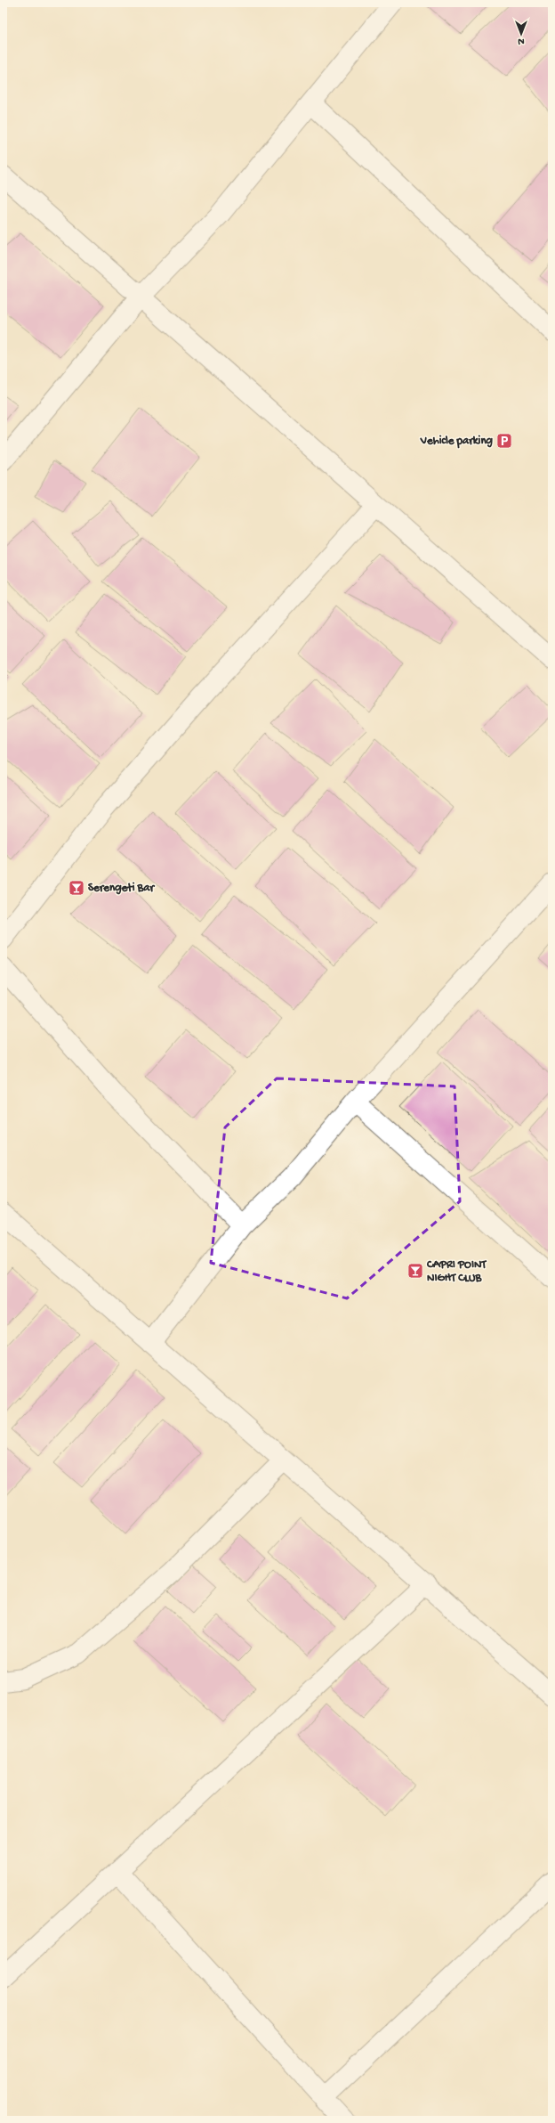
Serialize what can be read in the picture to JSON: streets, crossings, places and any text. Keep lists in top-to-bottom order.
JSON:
{
  "places": {
    "parking": ["Vehicle parking"],
    "bar": ["Serengeti Bar", "CAPRI POINT NIGHT CLUB"]
  },
  "north": "bottom"
}
